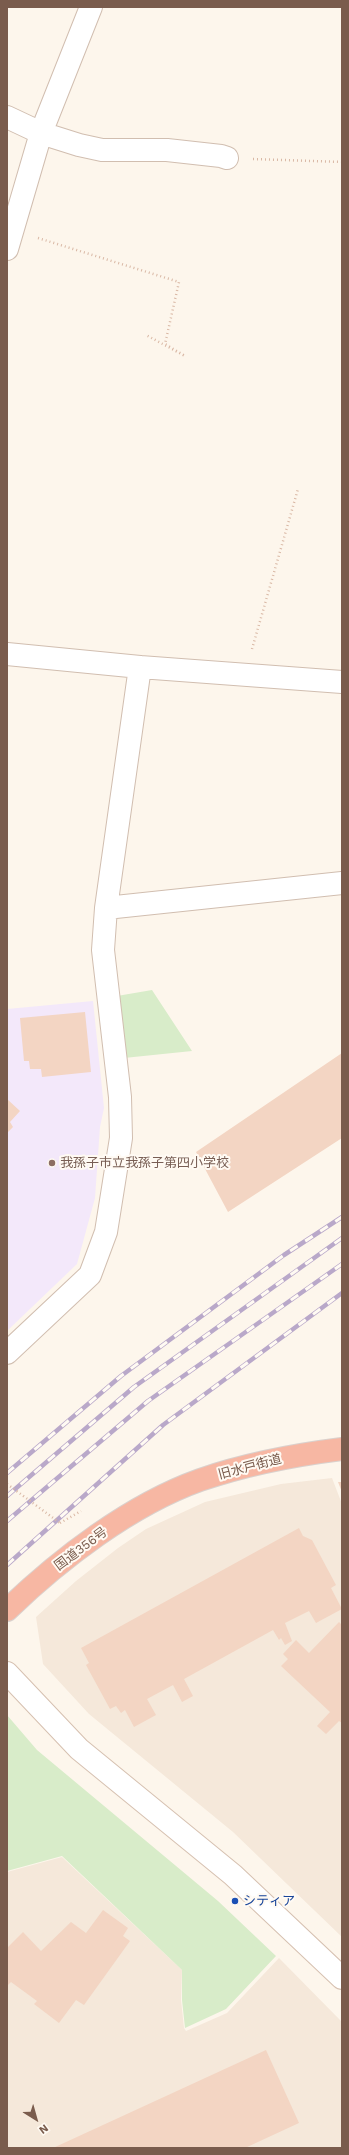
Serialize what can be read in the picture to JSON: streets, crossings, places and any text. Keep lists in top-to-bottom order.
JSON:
{
  "streets": {
    "highway": ["旧水戸街道", "国道356号"]
  },
  "crossings": [
    ["旧水戸街道", "国道356号"]
  ],
  "places": ["我孫子市立我孫子第四小学校", "シティア"],
  "north": "bottom right"
}
